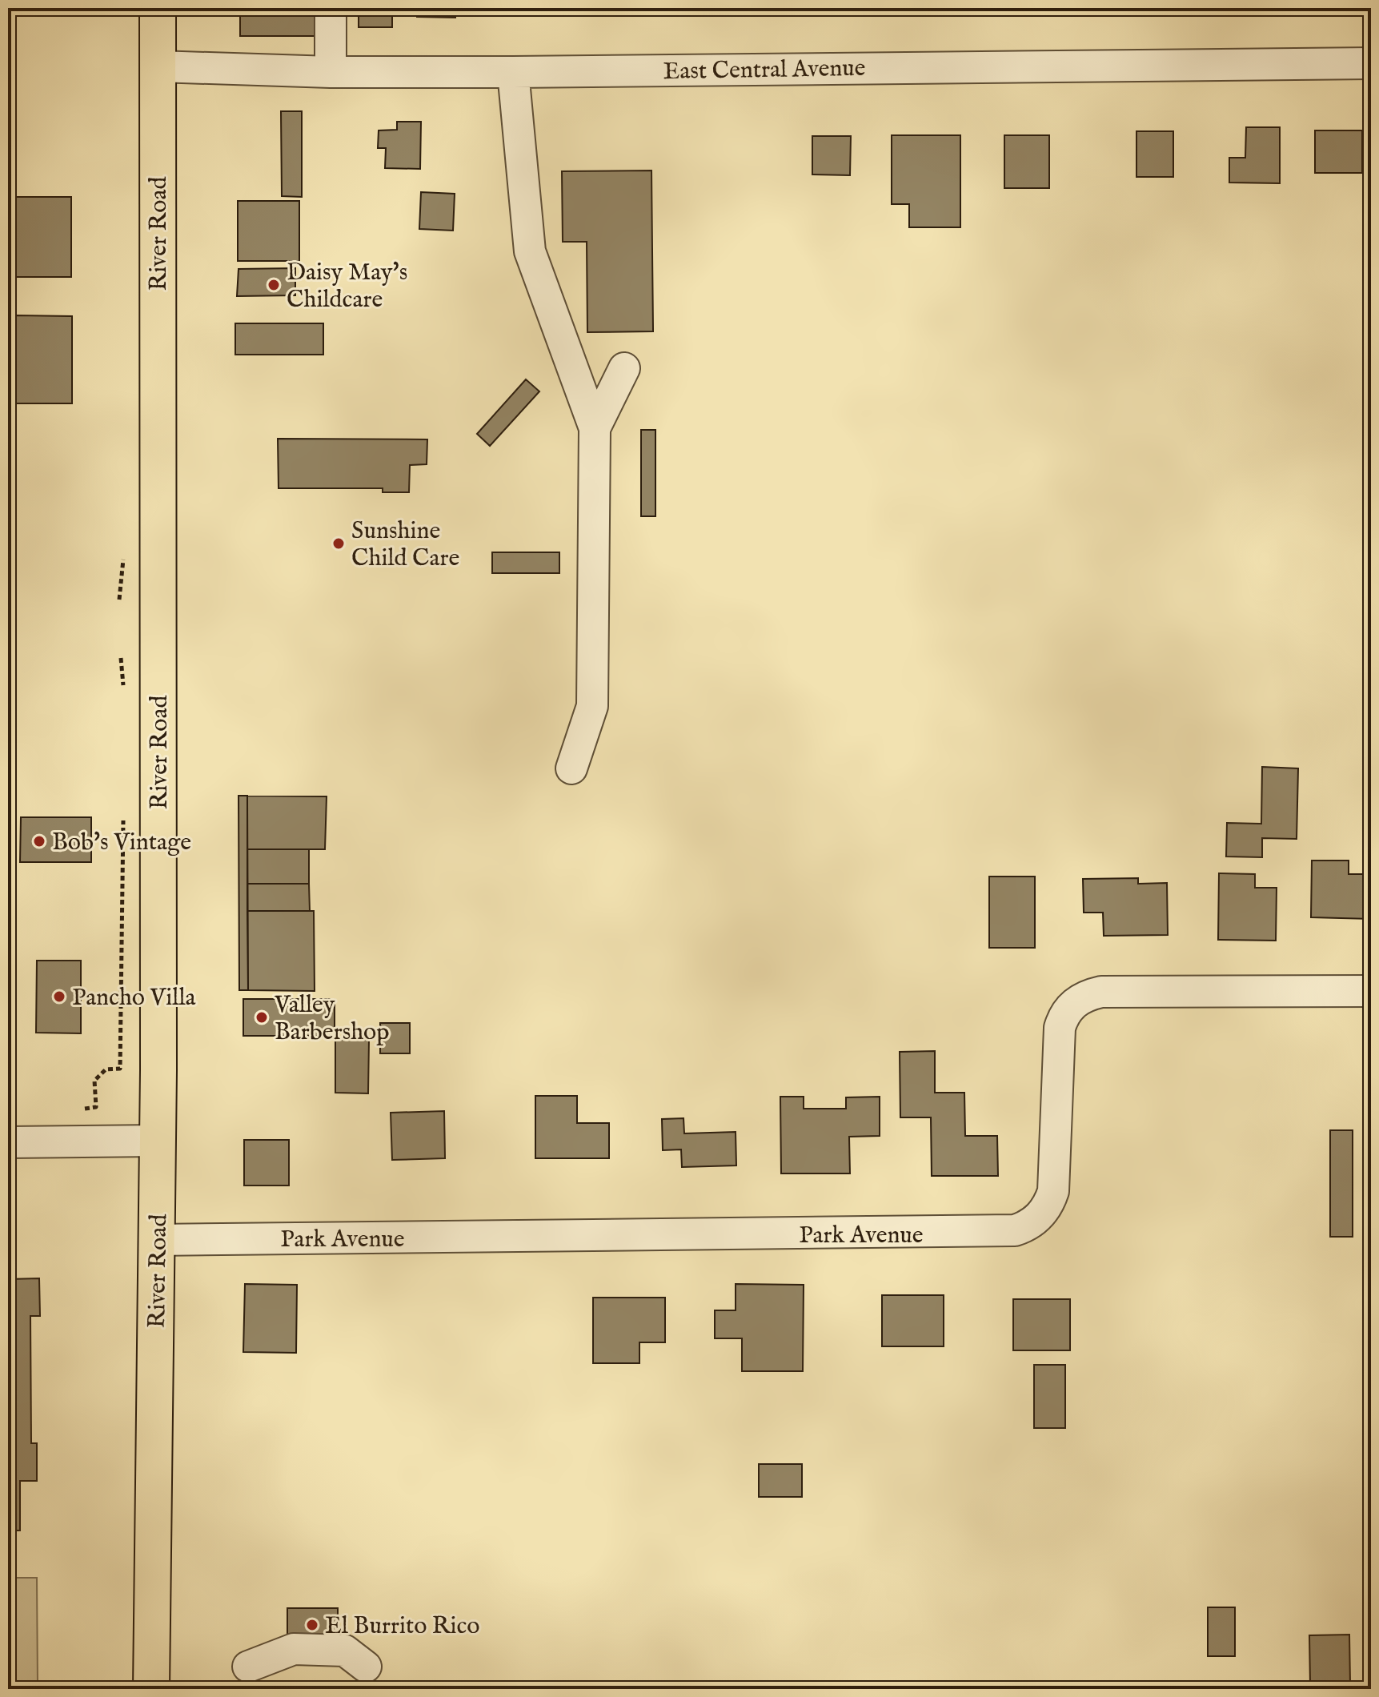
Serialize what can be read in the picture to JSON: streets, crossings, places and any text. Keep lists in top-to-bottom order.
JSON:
{
  "streets": {
    "main road": ["River Road"],
    "street": ["East Central Avenue", "Park Avenue"]
  },
  "crossings": [
    ["East Central Avenue", "River Road"],
    ["River Road", "Park Avenue"]
  ],
  "places": [
    "Daisy May's Childcare",
    "Sunshine Child Care",
    "Bob's Vintage",
    "Pancho Villa",
    "Valley Barbershop",
    "El Burrito Rico"
  ]
}
